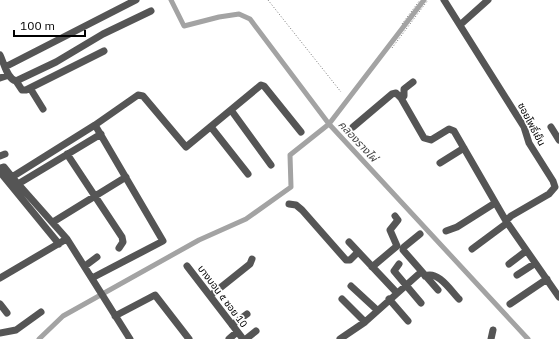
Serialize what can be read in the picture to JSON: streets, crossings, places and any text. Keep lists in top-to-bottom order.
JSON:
{
  "streets": {
    "street": ["ซอยโพธิ์เย็น", "บางบอน ๕ ซอย 10"]
  },
  "water": ["คลองรางไผ่"],
  "scale_bar": "100 m"
}
